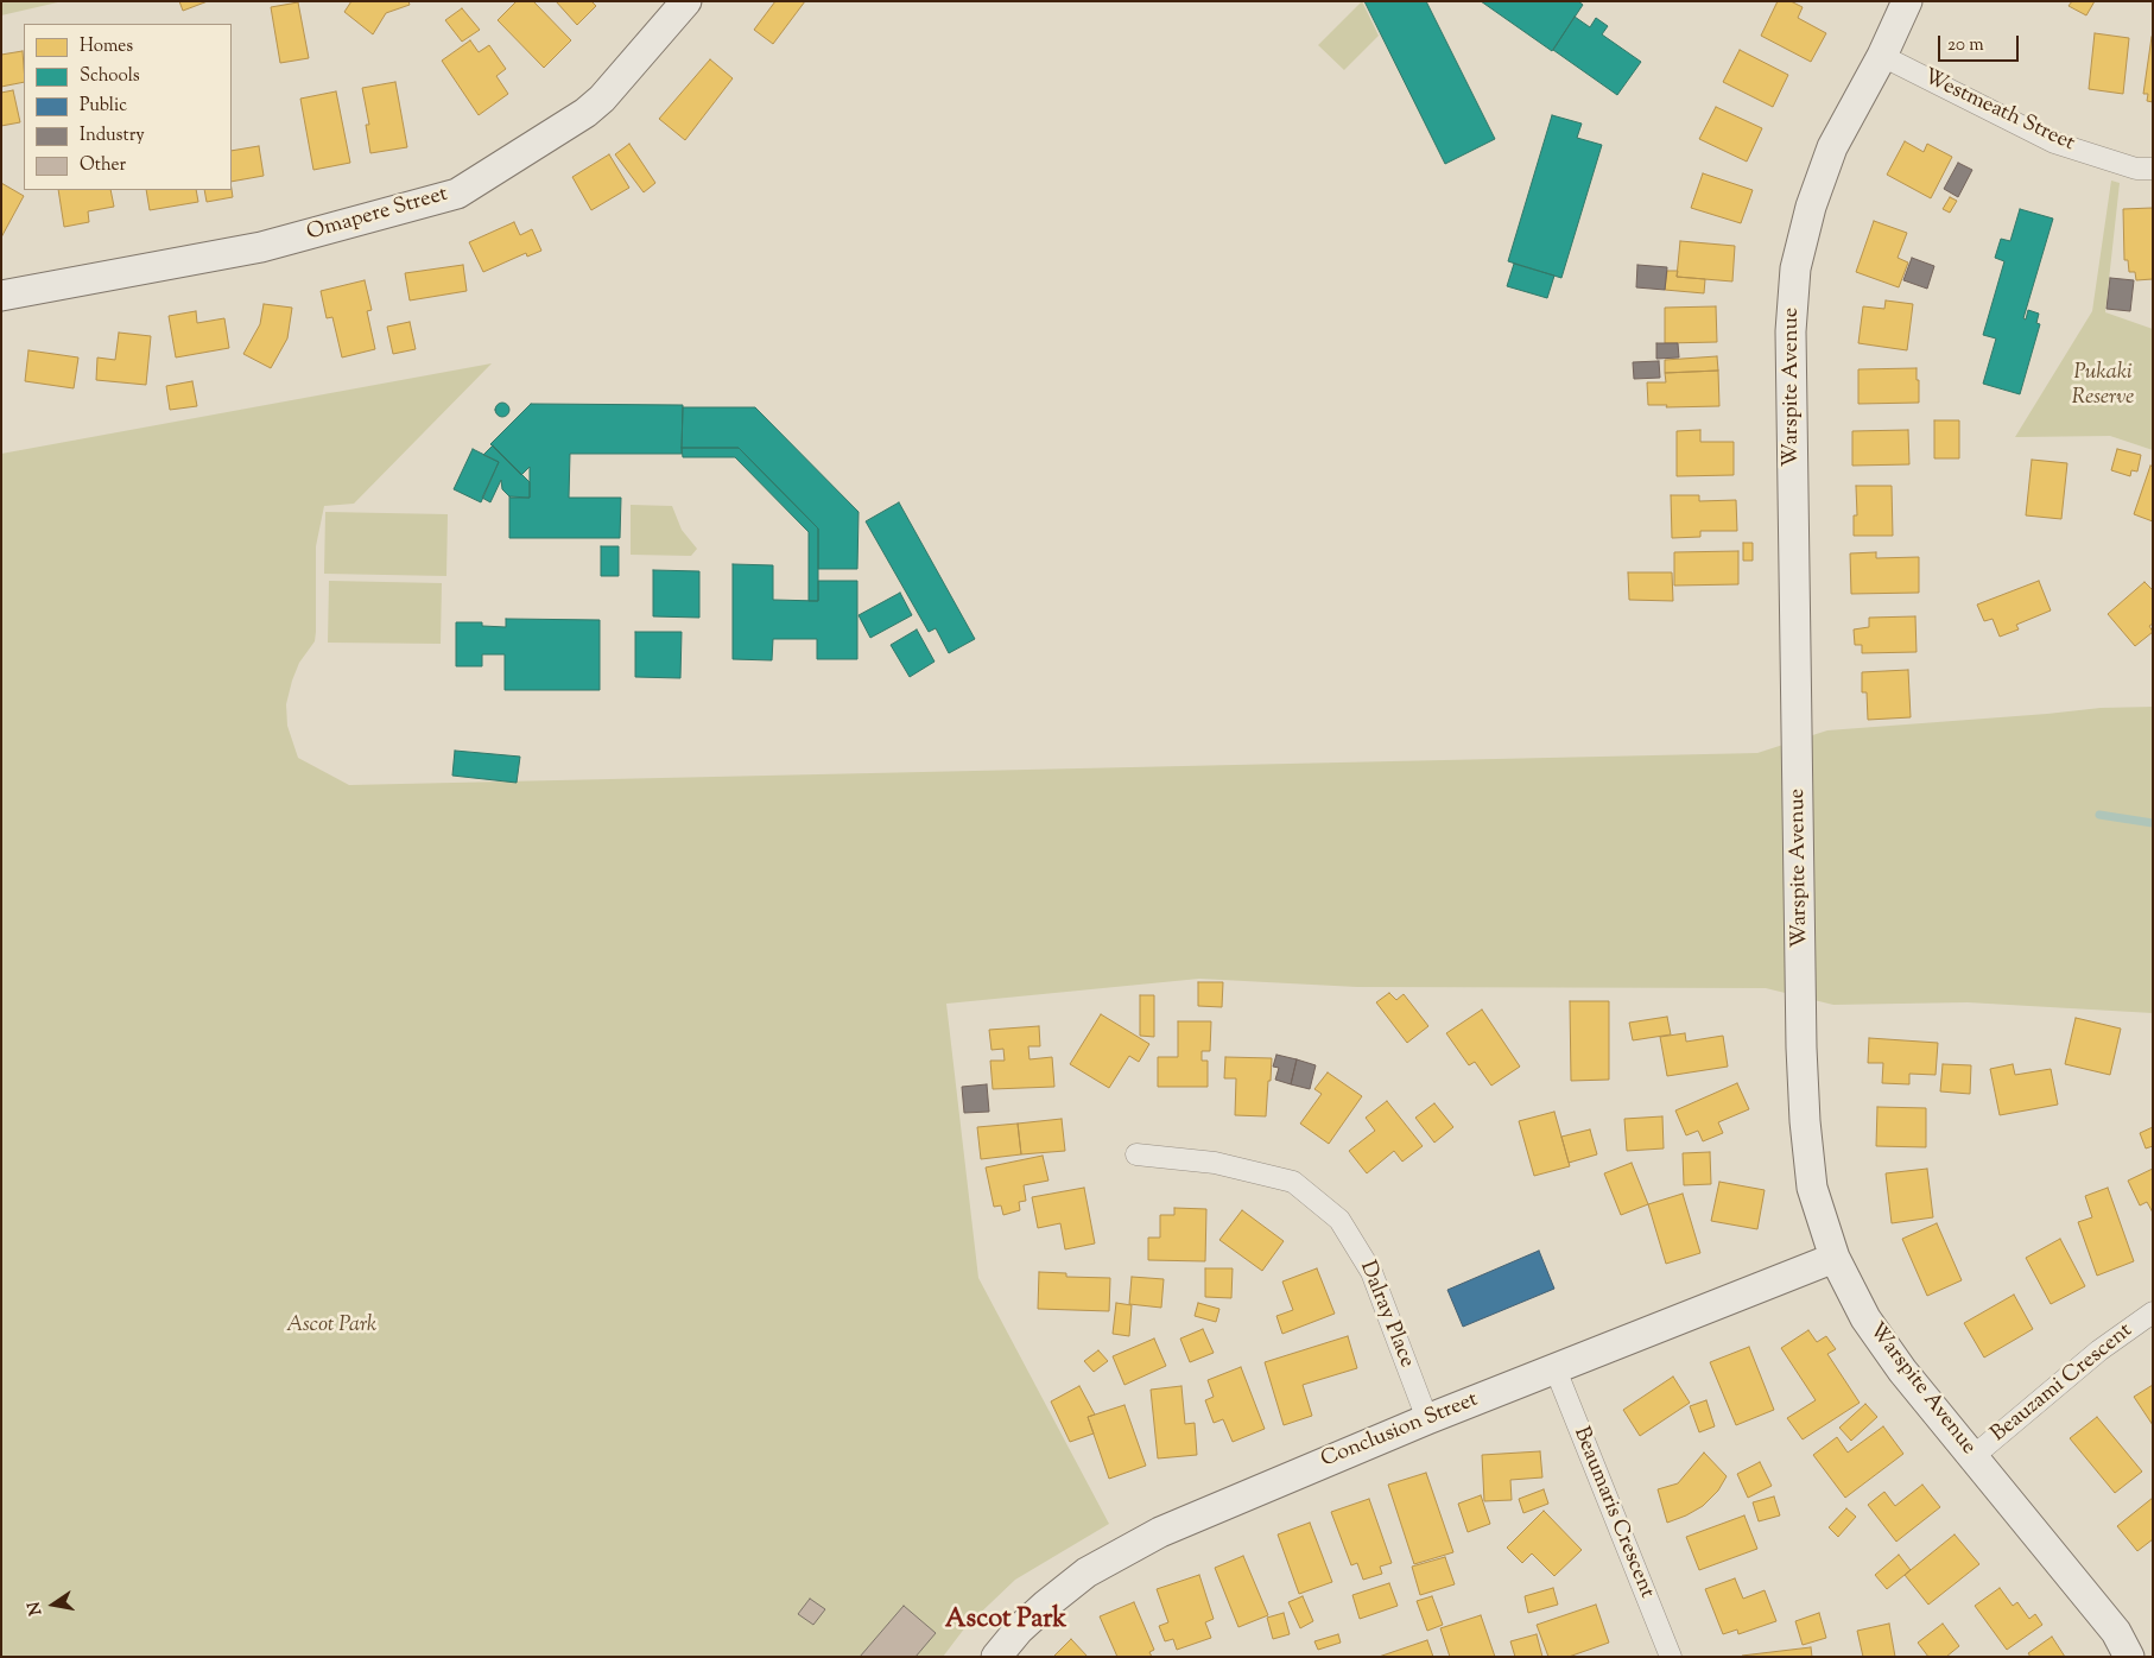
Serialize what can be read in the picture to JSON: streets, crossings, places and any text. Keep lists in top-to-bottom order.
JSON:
{
  "streets": {
    "main road": ["Omapere Street", "Warspite Avenue", "Conclusion Street"],
    "street": [
      "Westmeath Street",
      "Dalray Place",
      "Beauzami Crescent",
      "Beaumaris Crescent"
    ]
  },
  "crossings": [
    ["Westmeath Street", "Warspite Avenue"],
    ["Warspite Avenue", "Beauzami Crescent"],
    ["Warspite Avenue", "Conclusion Street"],
    ["Dalray Place", "Conclusion Street"],
    ["Conclusion Street", "Beaumaris Crescent"]
  ],
  "districts": ["Ascot Park"],
  "parks": ["Pukaki Reserve", "Ascot Park"],
  "legend": [
    "Homes",
    "Schools",
    "Public",
    "Industry",
    "Other"
  ],
  "scale_bar": "20 m",
  "north": "left"
}
